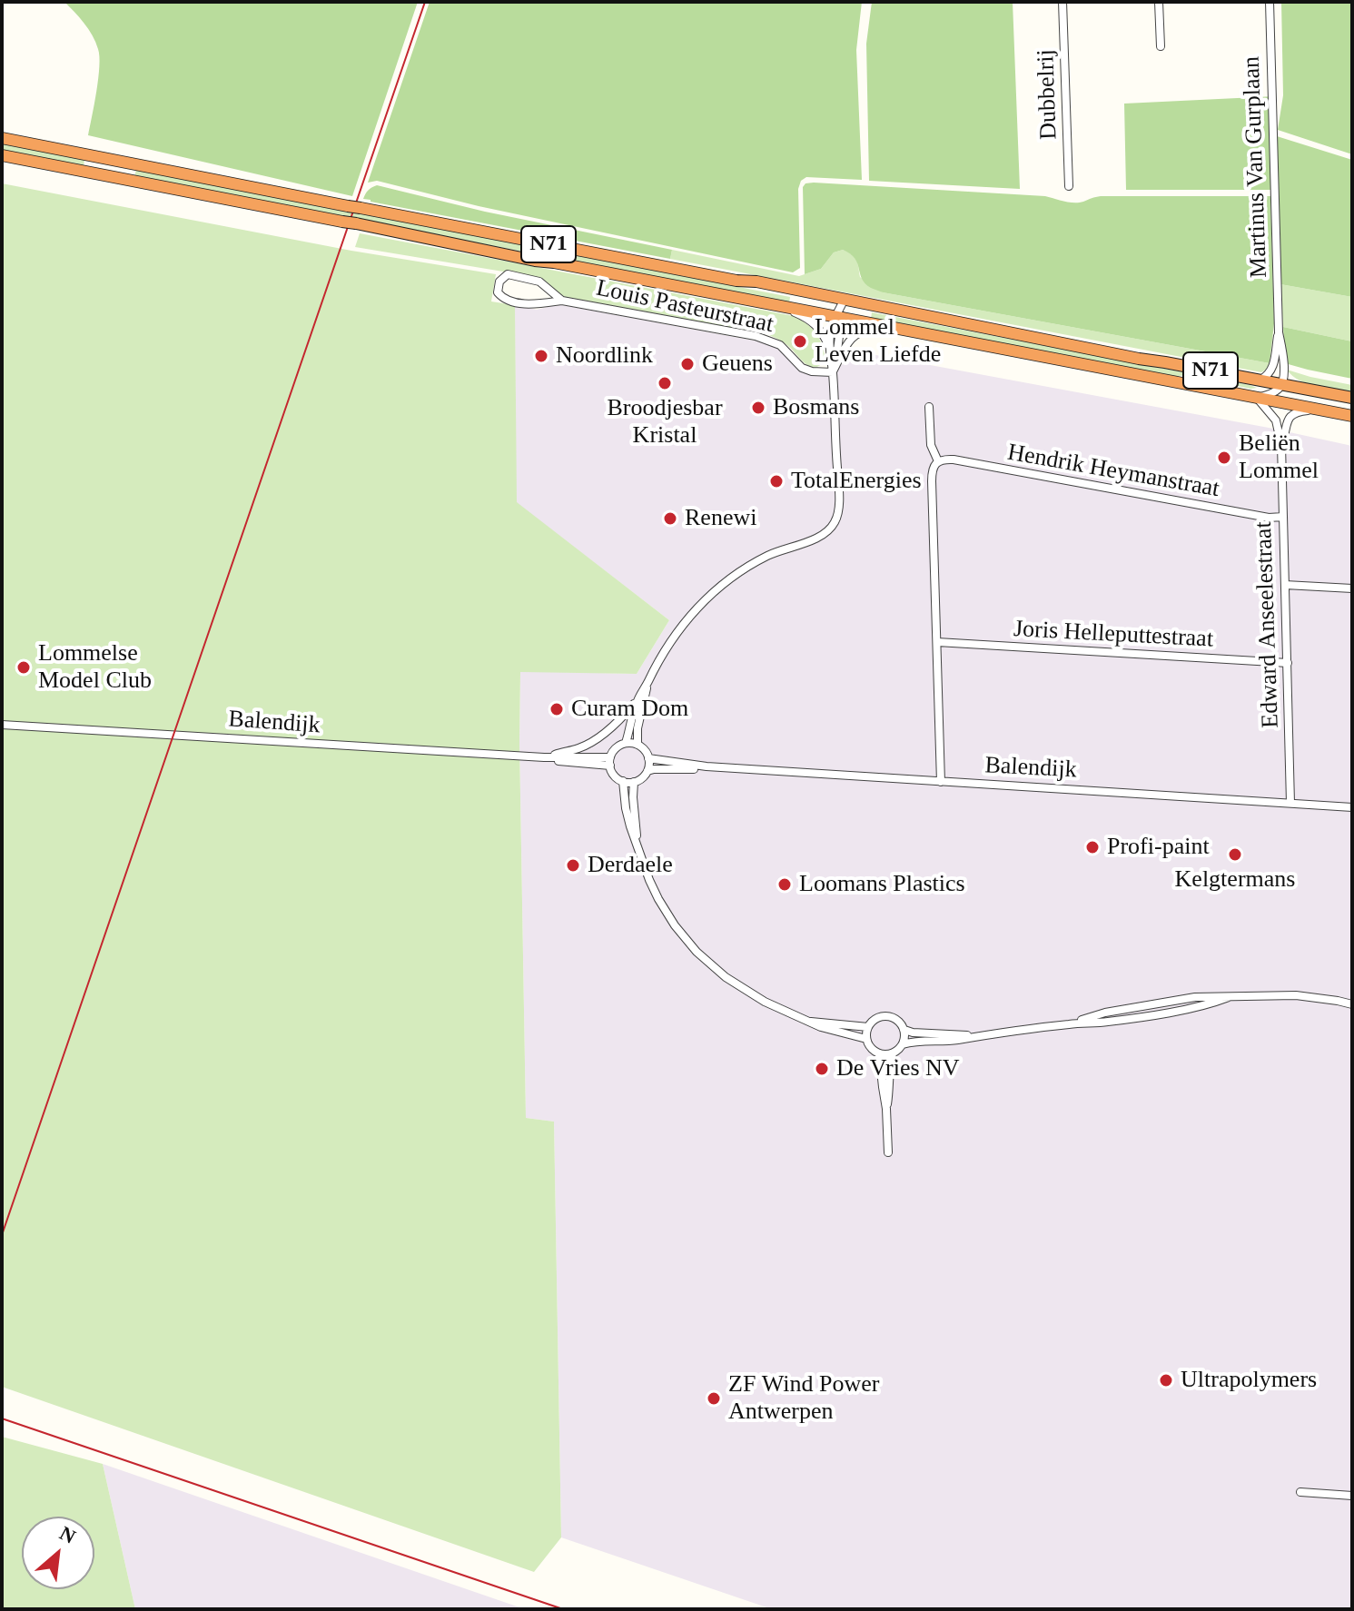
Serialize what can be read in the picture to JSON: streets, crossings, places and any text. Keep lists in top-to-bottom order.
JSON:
{
  "streets": {
    "highway": ["N71"],
    "street": [
      "Dubbelrij",
      "Martinus Van Gurplaan",
      "Louis Pasteurstraat",
      "Hendrik Heymanstraat",
      "Edward Anseelestraat",
      "Joris Helleputtestraat",
      "Balendijk"
    ]
  },
  "crossings": [
    ["Martinus Van Gurplaan", "N71"],
    ["N71", "Edward Anseelestraat"],
    ["Hendrik Heymanstraat", "Edward Anseelestraat"],
    ["Edward Anseelestraat", "Joris Helleputtestraat"],
    ["Edward Anseelestraat", "Balendijk"]
  ],
  "places": [
    "Lommel Leven Liefde",
    "Noordlink",
    "Geuens",
    "Broodjesbar Kristal",
    "Bosmans",
    "Beliën Lommel",
    "TotalEnergies",
    "Renewi",
    "Lommelse Model Club",
    "Curam Dom",
    "Profi-paint",
    "Kelgtermans",
    "Derdaele",
    "Loomans Plastics",
    "De Vries NV",
    "Ultrapolymers",
    "ZF Wind Power Antwerpen"
  ],
  "north": "top right"
}
